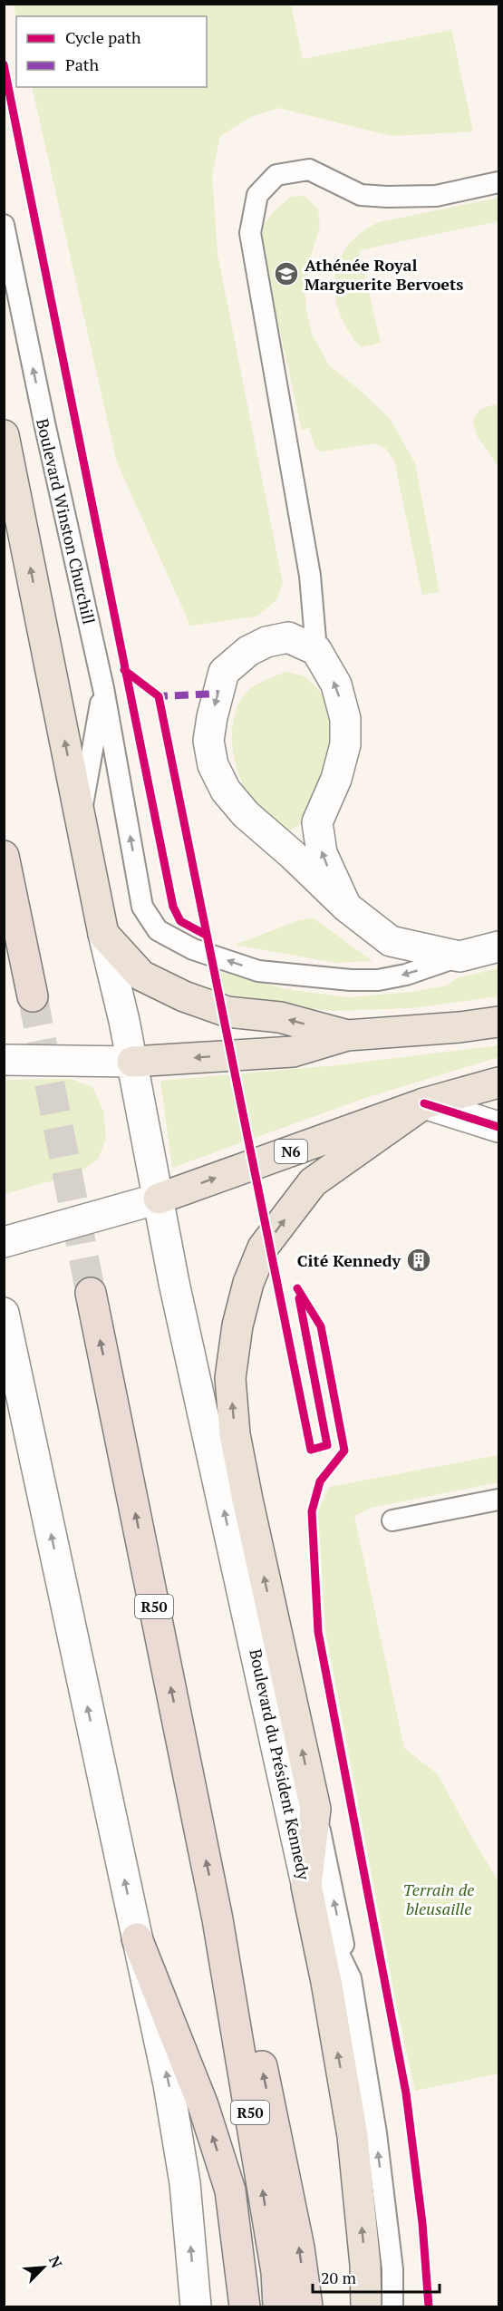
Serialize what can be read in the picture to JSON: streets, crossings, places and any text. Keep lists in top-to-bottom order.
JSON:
{
  "streets": {
    "highway": ["R50"],
    "main road": ["N6"],
    "street": ["Boulevard du Président Kennedy"],
    "lane": ["Boulevard Winston Churchill"]
  },
  "crossings": [
    ["N6", "Boulevard du Président Kennedy"]
  ],
  "one_way": ["Boulevard Winston Churchill"],
  "parks": ["Terrain de bleusaille"],
  "places": {
    "school or university": ["Athénée Royal Marguerite Bervoets"],
    "building": ["Cité Kennedy"]
  },
  "legend": ["Cycle path", "Path"],
  "scale_bar": "20 m",
  "north": "top right"
}
